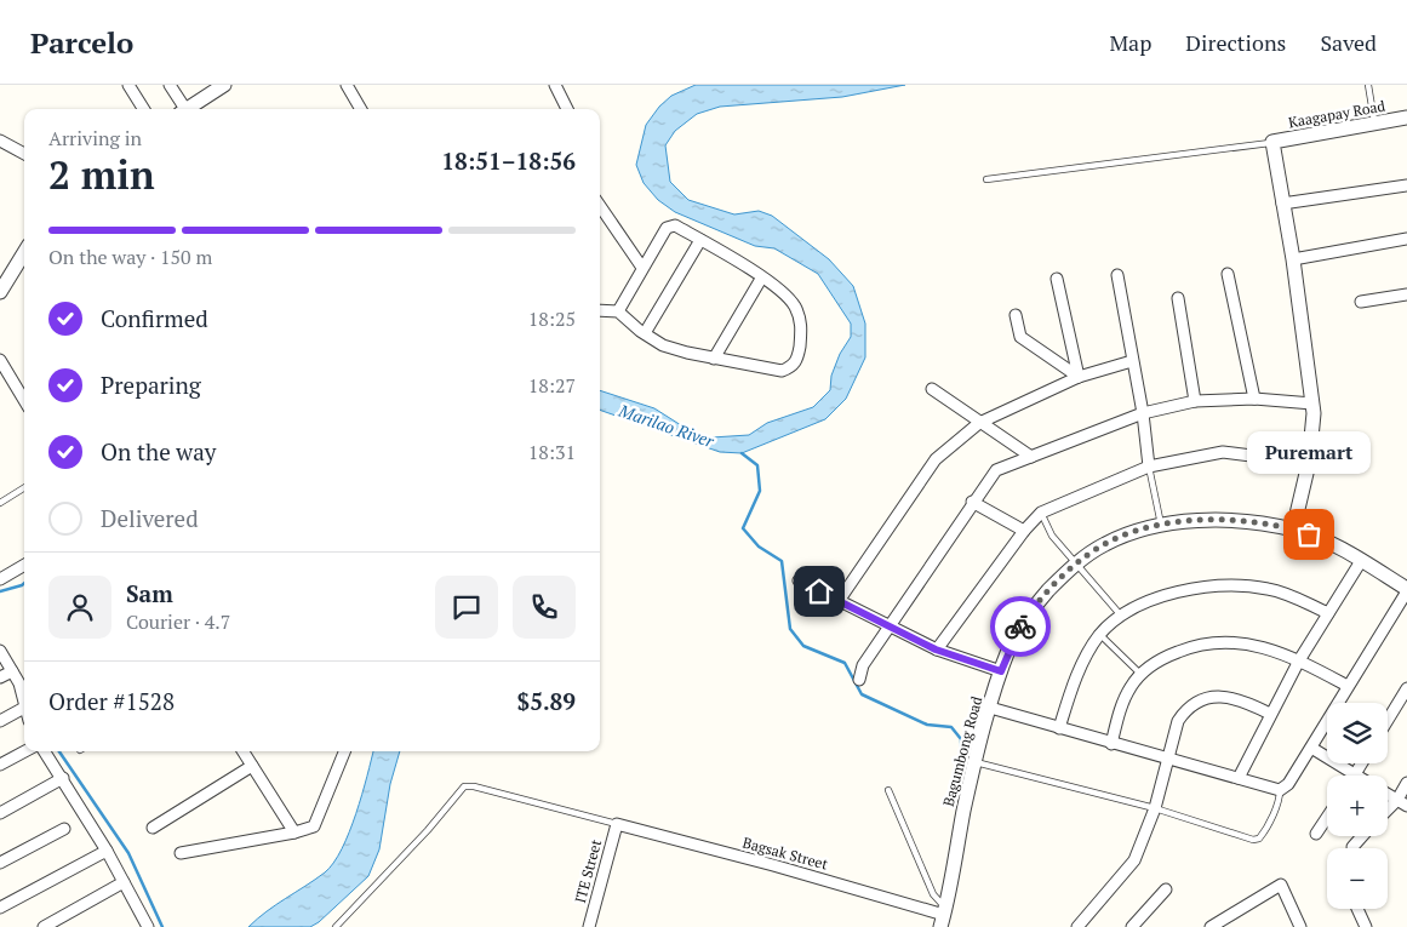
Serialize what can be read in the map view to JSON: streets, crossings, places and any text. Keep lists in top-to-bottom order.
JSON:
{
  "streets": {
    "street": [
      "Kaagapay Road",
      "Bagumbong Road",
      "Bagsak Street",
      "ITE Street"
    ]
  },
  "crossings": [
    ["Bagumbong Road", "Bagsak Street"],
    ["Bagsak Street", "ITE Street"]
  ],
  "water": ["Marilao River"],
  "places": ["Puremart"],
  "page": {
    "header": "Parcelo",
    "nav": ["Map", "Directions", "Saved"],
    "heading": ["2 min", "Arriving in", "18:51–18:56"],
    "panel": [
      "Sam",
      "Courier · 4.7",
      "Order #1528",
      "$5.89"
    ],
    "bar": "On the way · 150 m",
    "list": [
      ["Confirmed", "18:25"],
      ["Preparing", "18:27"],
      ["On the way", "18:31"],
      "Delivered"
    ],
    "bubble": "Puremart",
    "map_buttons": ["+", "−"]
  }
}
